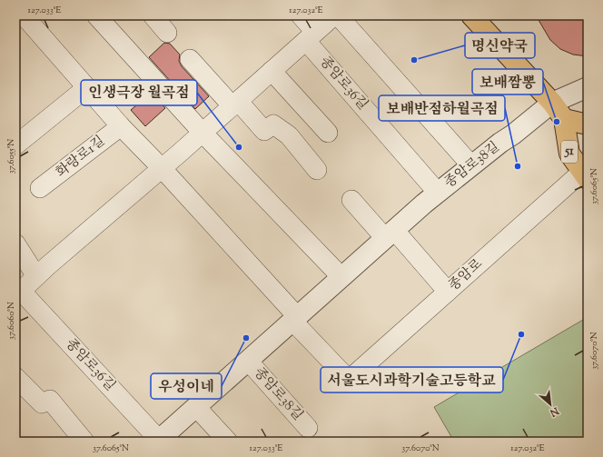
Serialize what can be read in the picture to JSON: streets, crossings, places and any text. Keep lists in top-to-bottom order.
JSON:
{
  "streets": {
    "main road": ["51", "종암로"],
    "street": ["종암로36길", "화랑로1길", "종암로38길"]
  },
  "crossings": [
    ["종암로36길", "종암로38길"],
    ["51", "종암로38길"],
    ["51", "종암로"],
    ["종암로38길", "종암로"]
  ],
  "places": [
    "명신약국",
    "보배짬뽕",
    "인생극장 월곡점",
    "보배반점하월곡점",
    "서울도시과학기술고등학교",
    "우성이네"
  ],
  "north": "bottom right",
  "coordinates": [
    "127.033°E",
    "127.032°E",
    "37.6055°N",
    "37.6065°N",
    "37.6060°N",
    "37.6070°N"
  ]
}
